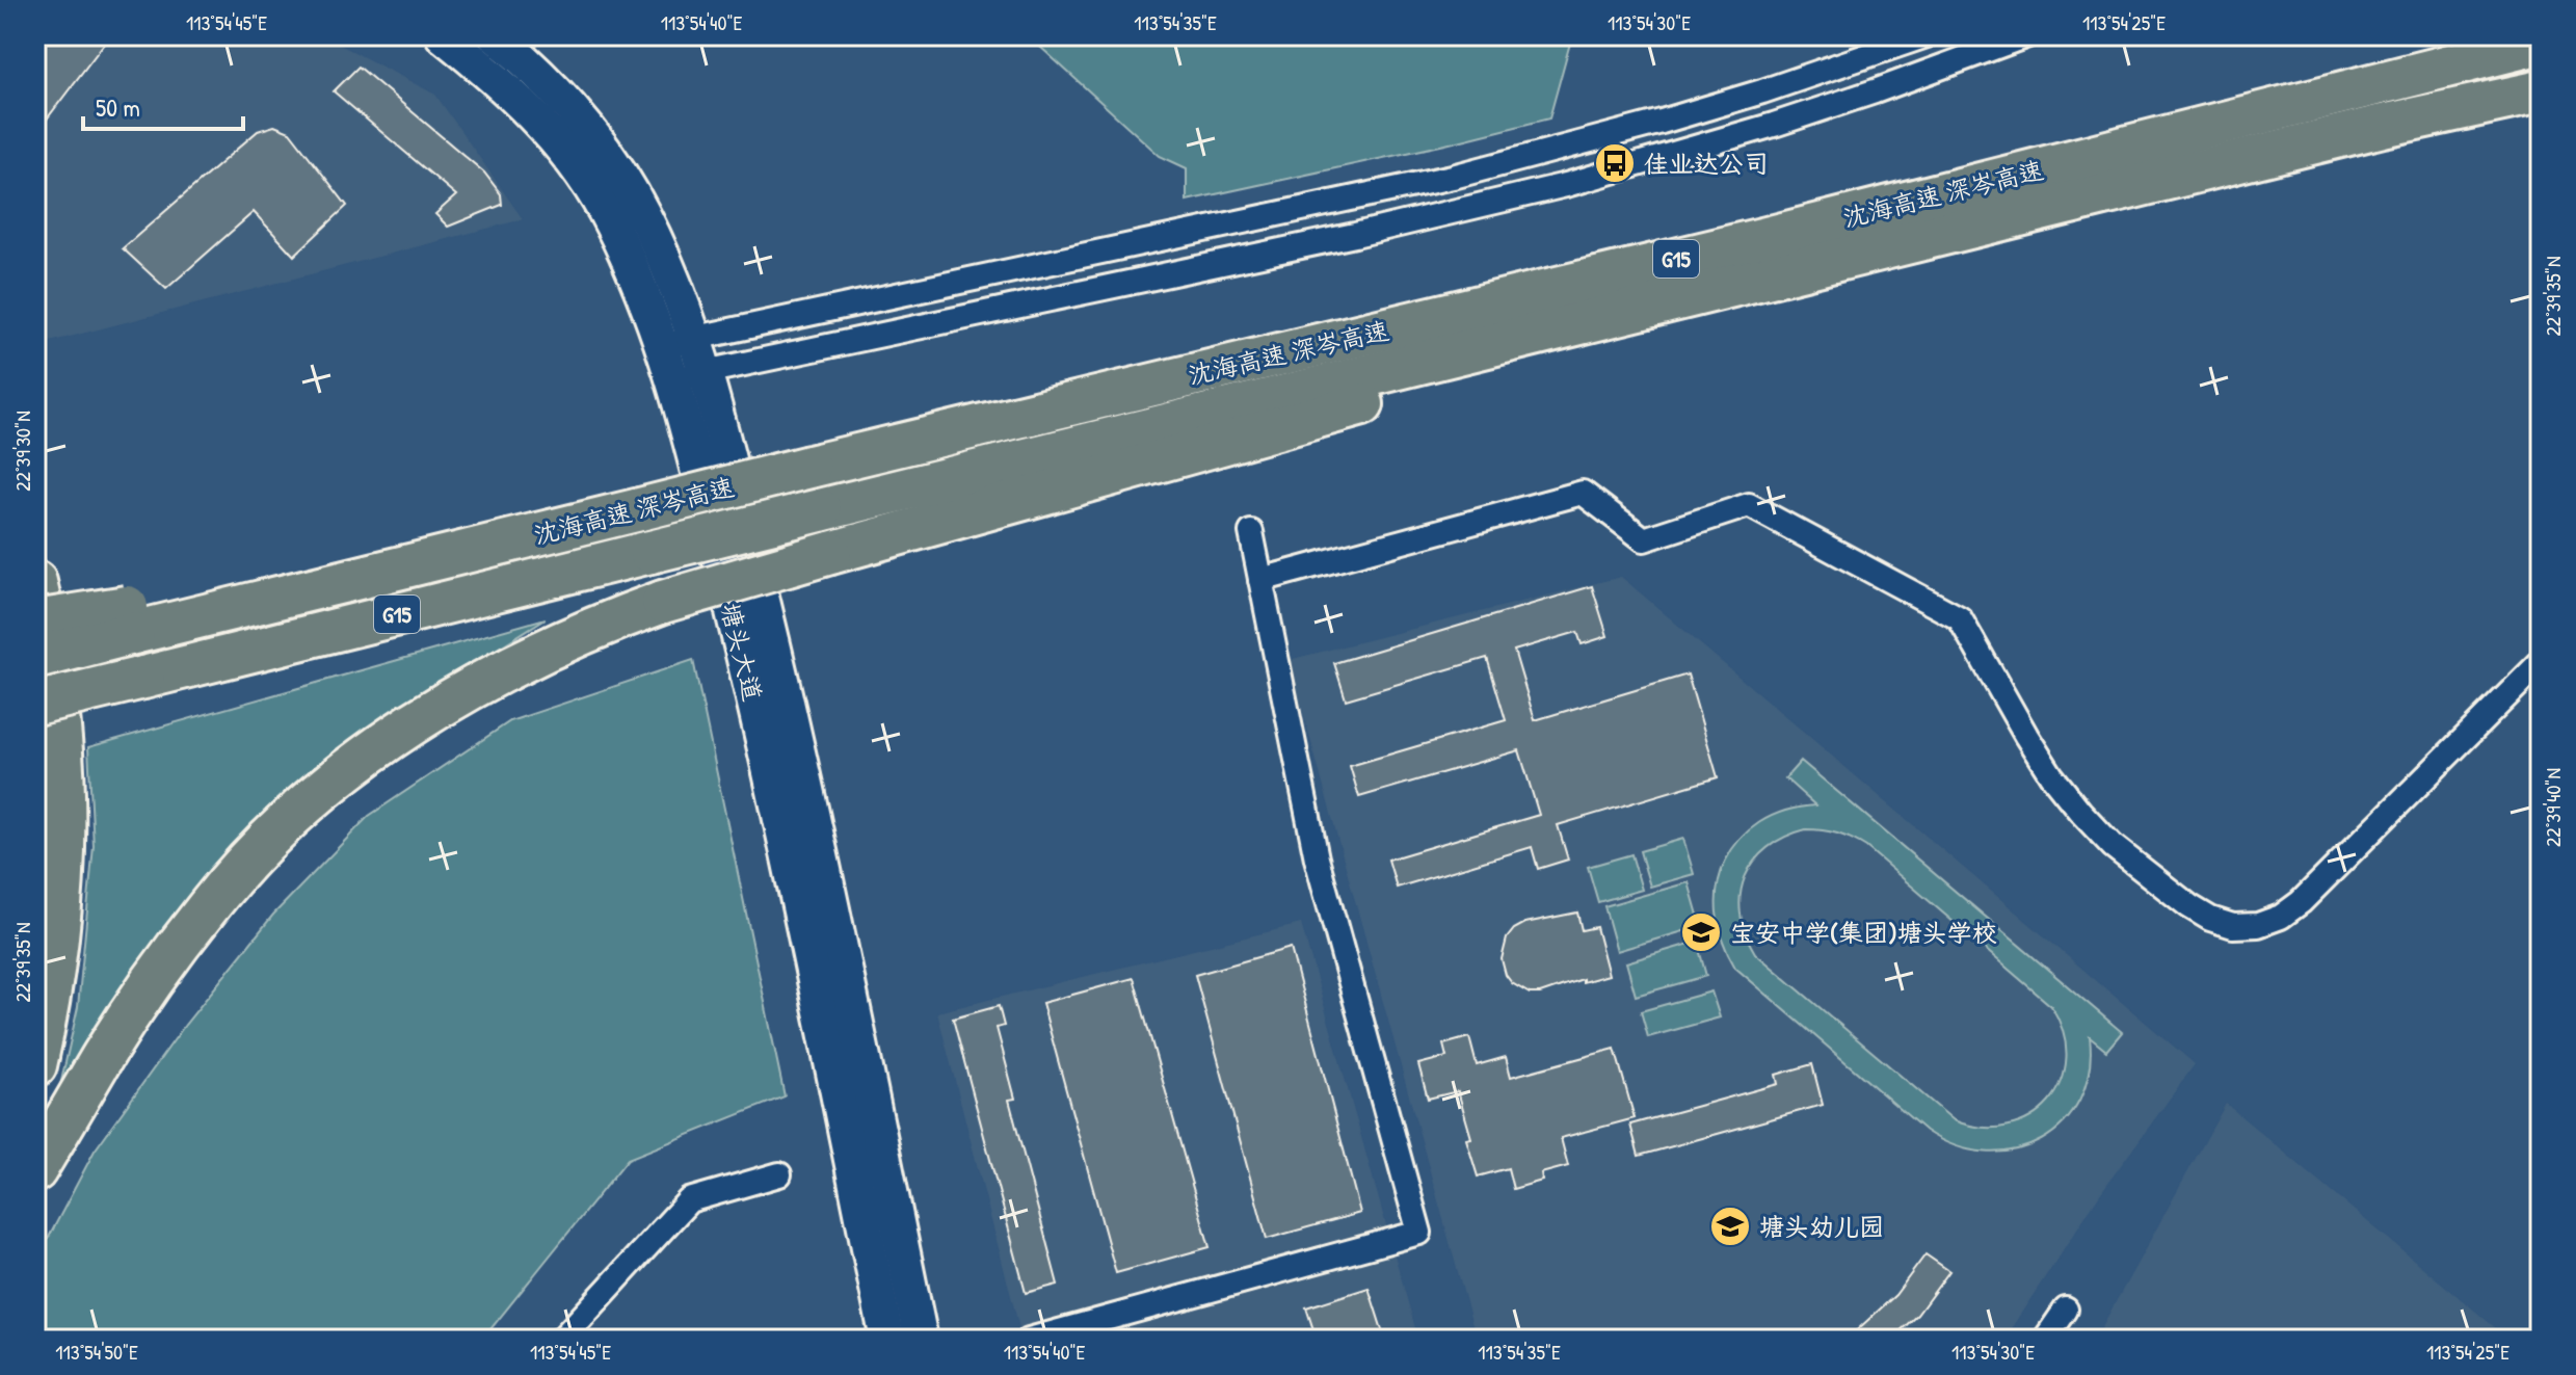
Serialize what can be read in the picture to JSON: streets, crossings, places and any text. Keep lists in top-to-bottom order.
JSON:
{
  "streets": {
    "highway": ["沈海高速 深岑高速", "G15"],
    "main road": ["塘头大道"]
  },
  "places": {
    "bus stop": ["佳业达公司"],
    "school or university": ["宝安中学(集团)塘头学校", "塘头幼儿园"]
  },
  "scale_bar": "50 m",
  "coordinates": [
    "113°54'45\"E",
    "113°54'40\"E",
    "113°54'35\"E",
    "113°54'30\"E",
    "113°54'25\"E",
    "22°39'35\"N",
    "22°39'30\"N",
    "22°39'40\"N",
    "113°54'50\"E"
  ]
}
